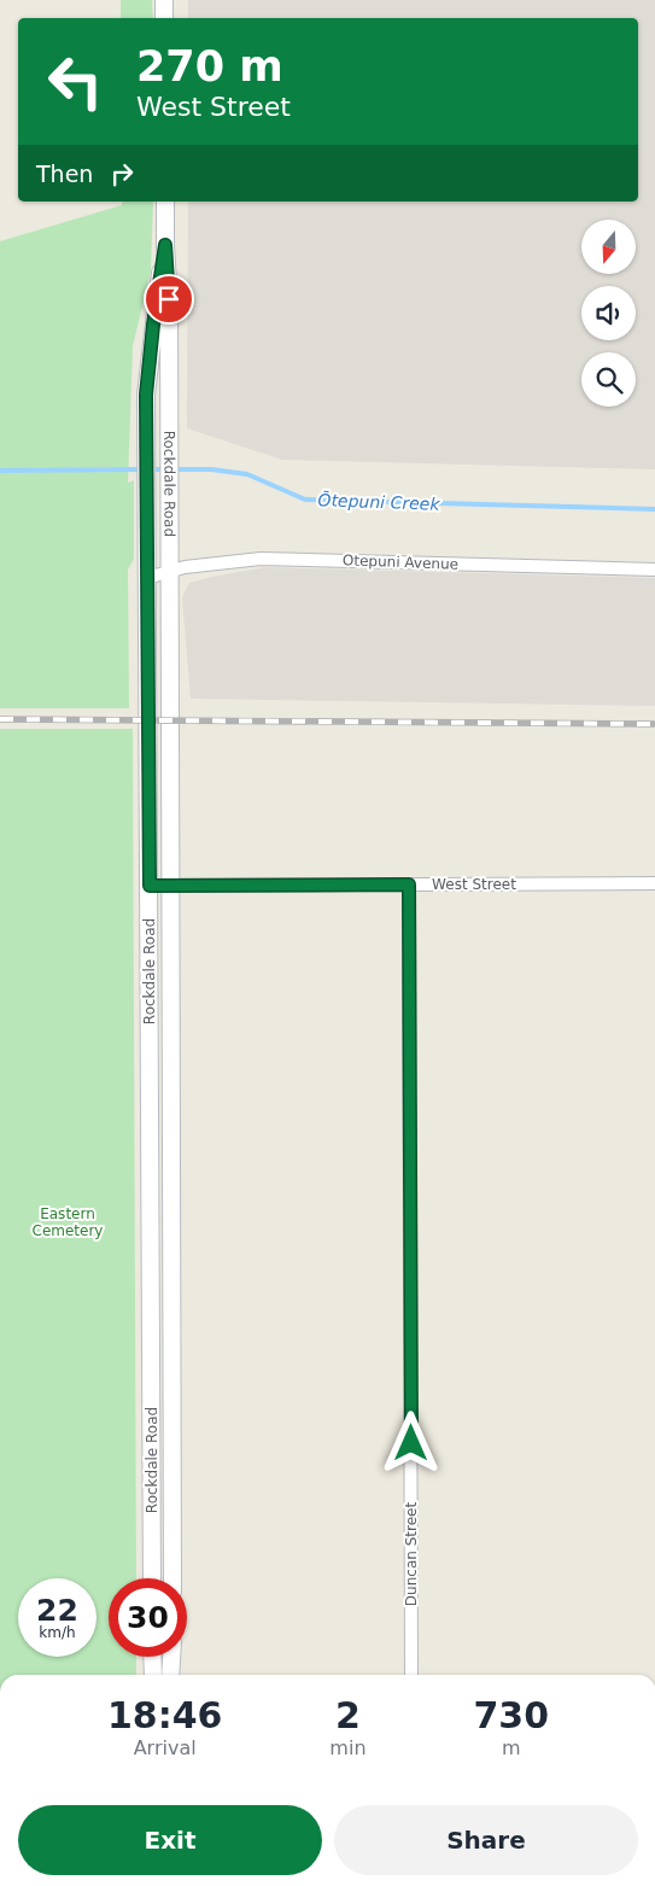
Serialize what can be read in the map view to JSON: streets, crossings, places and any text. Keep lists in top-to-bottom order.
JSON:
{
  "streets": {
    "main road": ["Rockdale Road"],
    "street": ["Otepuni Avenue", "West Street", "Duncan Street"]
  },
  "crossings": [
    ["Rockdale Road", "Otepuni Avenue"],
    ["Rockdale Road", "West Street"],
    ["West Street", "Duncan Street"]
  ],
  "water": ["Ōtepuni Creek"],
  "parks": ["Eastern Cemetery"],
  "north": "bottom",
  "page": {
    "turn": ["270 m", "West Street"],
    "then": "Then",
    "speed": "22 km/h",
    "limit": "30",
    "eta": [
      "18:46",
      "Arrival",
      "2",
      "min",
      "730",
      "m"
    ],
    "buttons": ["Exit", "Share"]
  }
}
